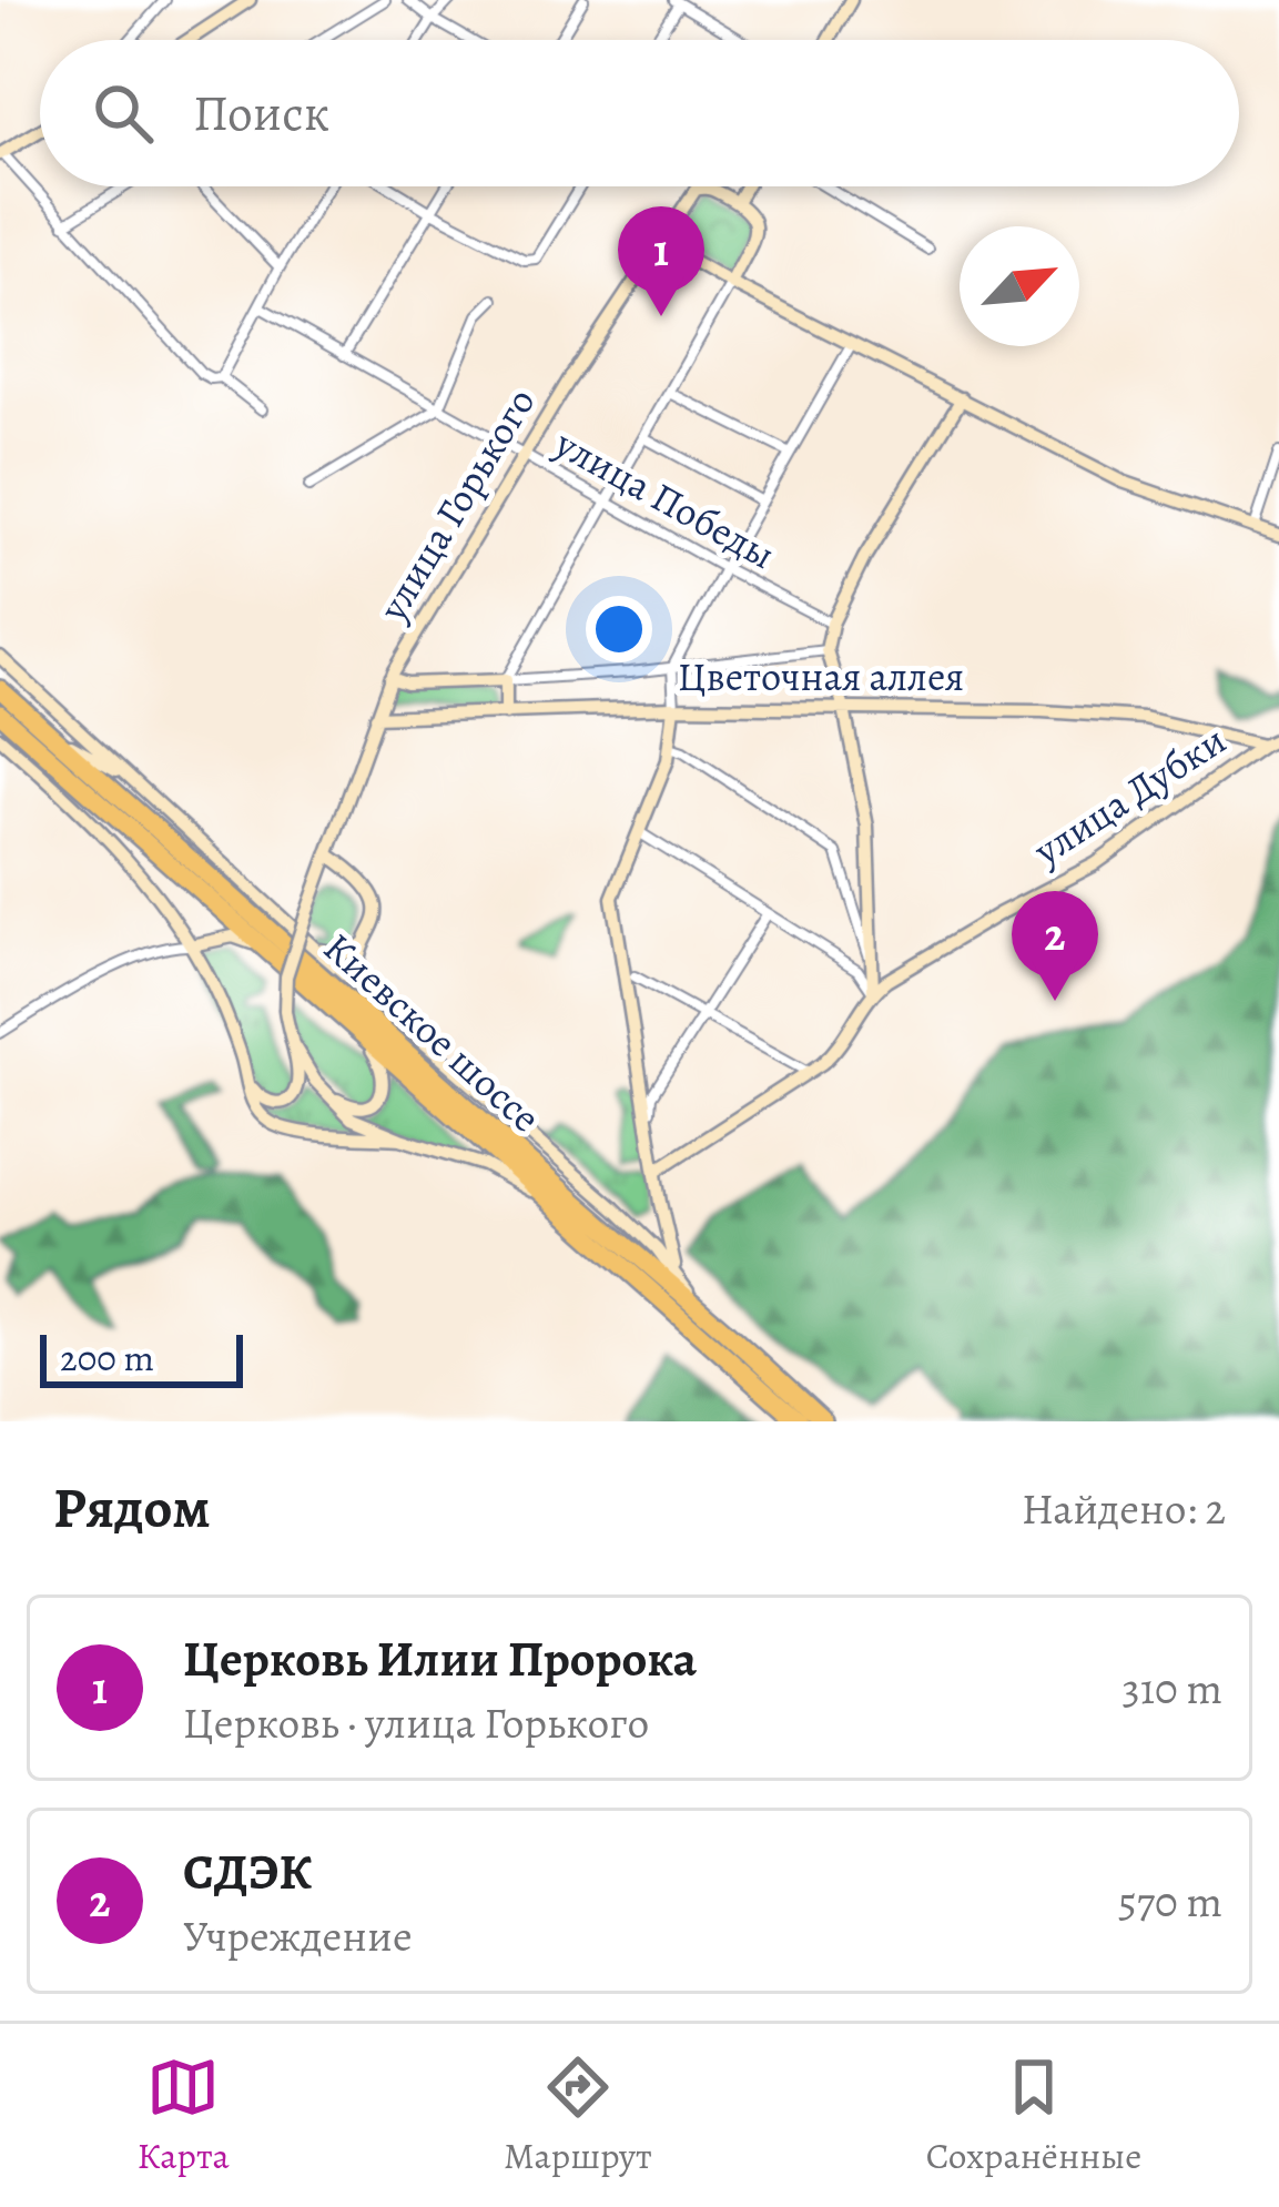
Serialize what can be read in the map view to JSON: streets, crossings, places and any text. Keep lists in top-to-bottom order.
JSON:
{
  "streets": {
    "highway": ["Киевское шоссе"],
    "main road": ["улица Горького", "Цветочная аллея", "улица Дубки"],
    "street": ["улица Победы"]
  },
  "crossings": [
    ["улица Победы", "улица Горького"],
    ["улица Горького", "Цветочная аллея"],
    ["Цветочная аллея", "улица Дубки"]
  ],
  "scale_bar": "200 m",
  "north": "top right",
  "page": {
    "search": "Поиск",
    "pins": ["1", "2"],
    "scale": "200 m",
    "heading": ["Рядом", "Найдено: 2"],
    "list": [
      {
        "mark": "1",
        "name": "Церковь Илии Пророка",
        "note": "Церковь · улица Горького",
        "value": "310 m"
      },
      {
        "mark": "2",
        "name": "СДЭК",
        "note": "Учреждение",
        "value": "570 m"
      }
    ],
    "nav": ["Карта", "Маршрут", "Сохранённые"]
  }
}
